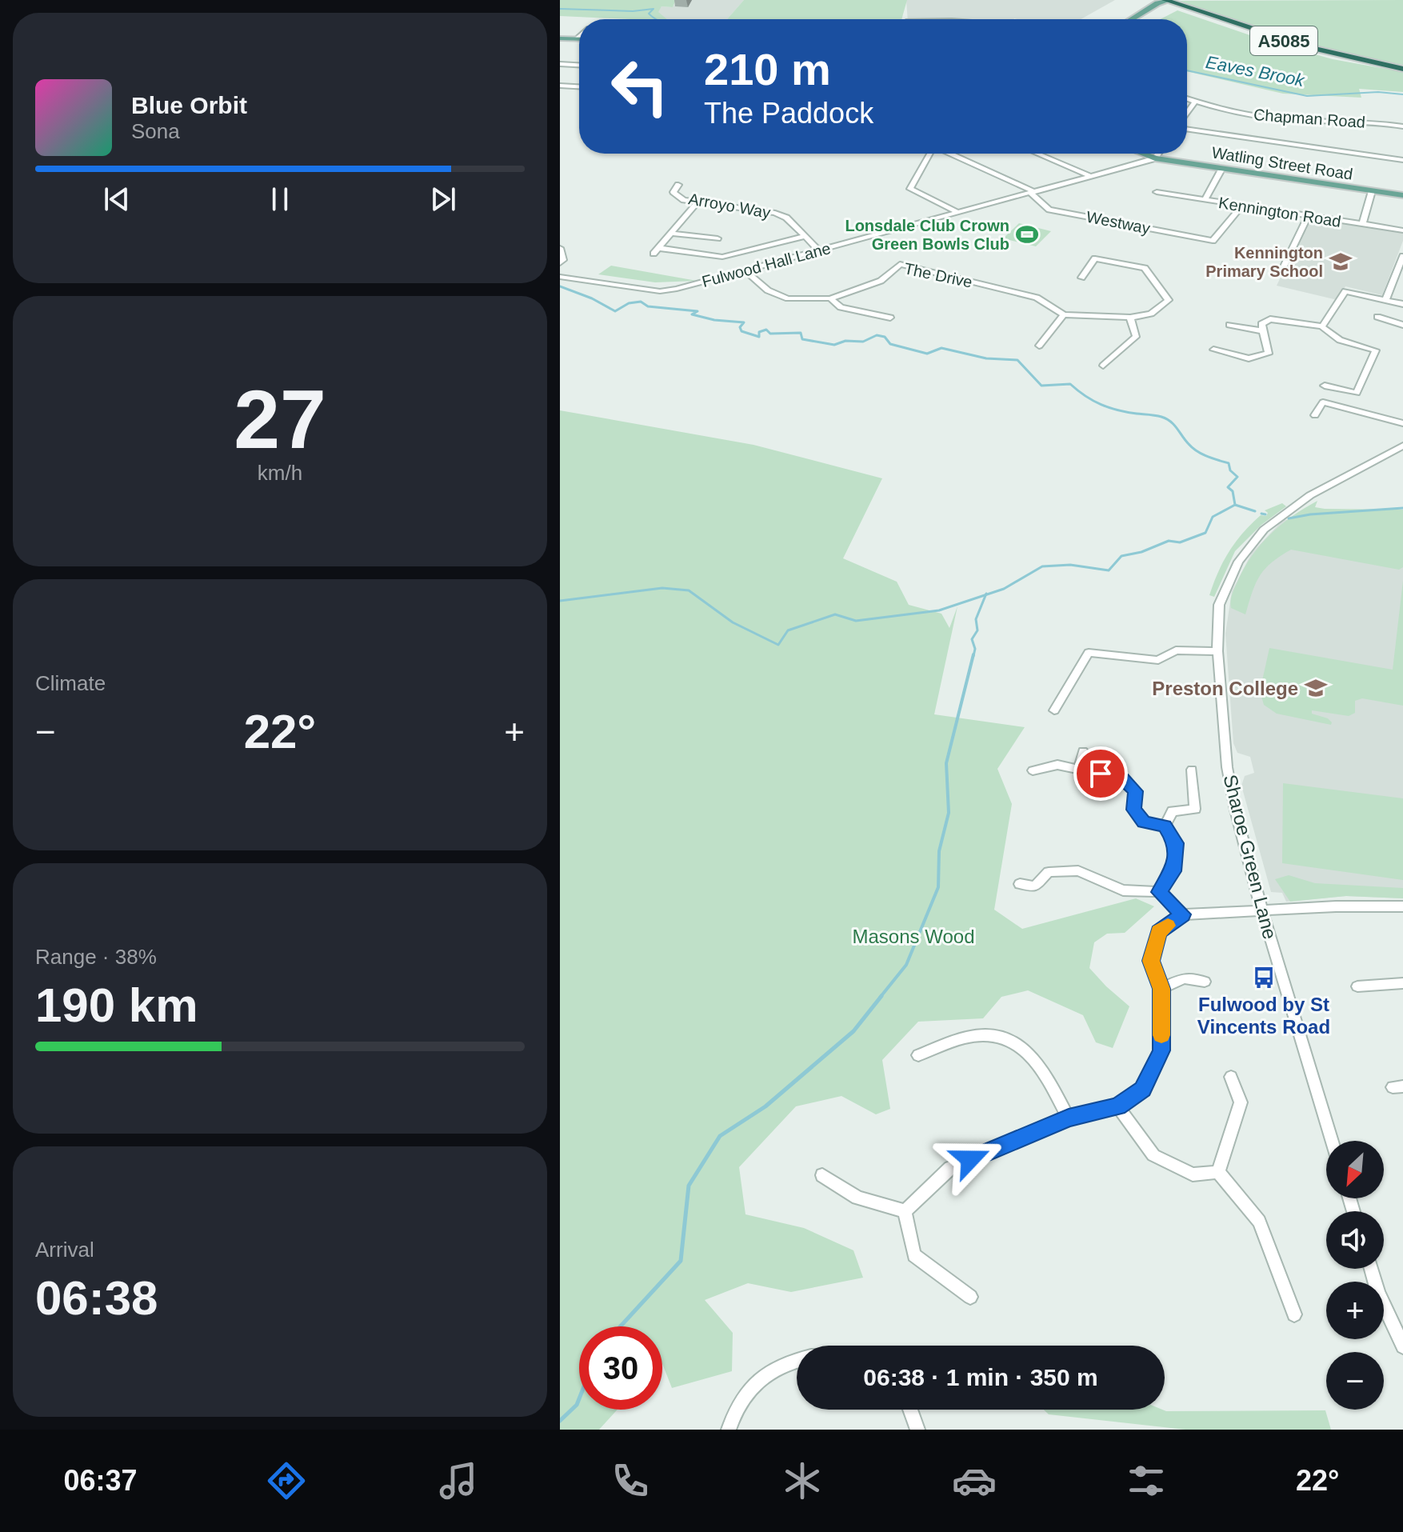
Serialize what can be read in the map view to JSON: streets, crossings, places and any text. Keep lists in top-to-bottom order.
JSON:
{
  "streets": {
    "highway": ["A5085"],
    "main road": ["Watling Street Road"],
    "street": [
      "Chapman Road",
      "Arroyo Way",
      "Kennington Road",
      "Westway",
      "Fulwood Hall Lane",
      "The Drive",
      "Sharoe Green Lane"
    ]
  },
  "crossings": [
    ["Watling Street Road", "Fulwood Hall Lane"],
    ["Arroyo Way", "Fulwood Hall Lane"],
    ["Kennington Road", "Westway"],
    ["Westway", "Fulwood Hall Lane"],
    ["Fulwood Hall Lane", "The Drive"]
  ],
  "water": ["Eaves Brook"],
  "parks": ["Masons Wood"],
  "places": {
    "sports": ["Lonsdale Club Crown Green Bowls Club"],
    "school or university": ["Kennington Primary School", "Preston College"],
    "bus stop": ["Fulwood by St Vincents Road"]
  },
  "north": "bottom left",
  "page": {
    "turn": ["210 m", "The Paddock"],
    "song": ["Blue Orbit", "Sona"],
    "tile": [
      ["27", "km/h"],
      "Climate",
      ["Range · 38%", "190 km"],
      ["Arrival", "06:38"]
    ],
    "heat": ["−", "22°", "+"],
    "map_buttons": ["+", "−"],
    "limit": "30",
    "trip": "06:38 · 1 min · 350 m",
    "tabs": ["06:37", "22°"]
  }
}
